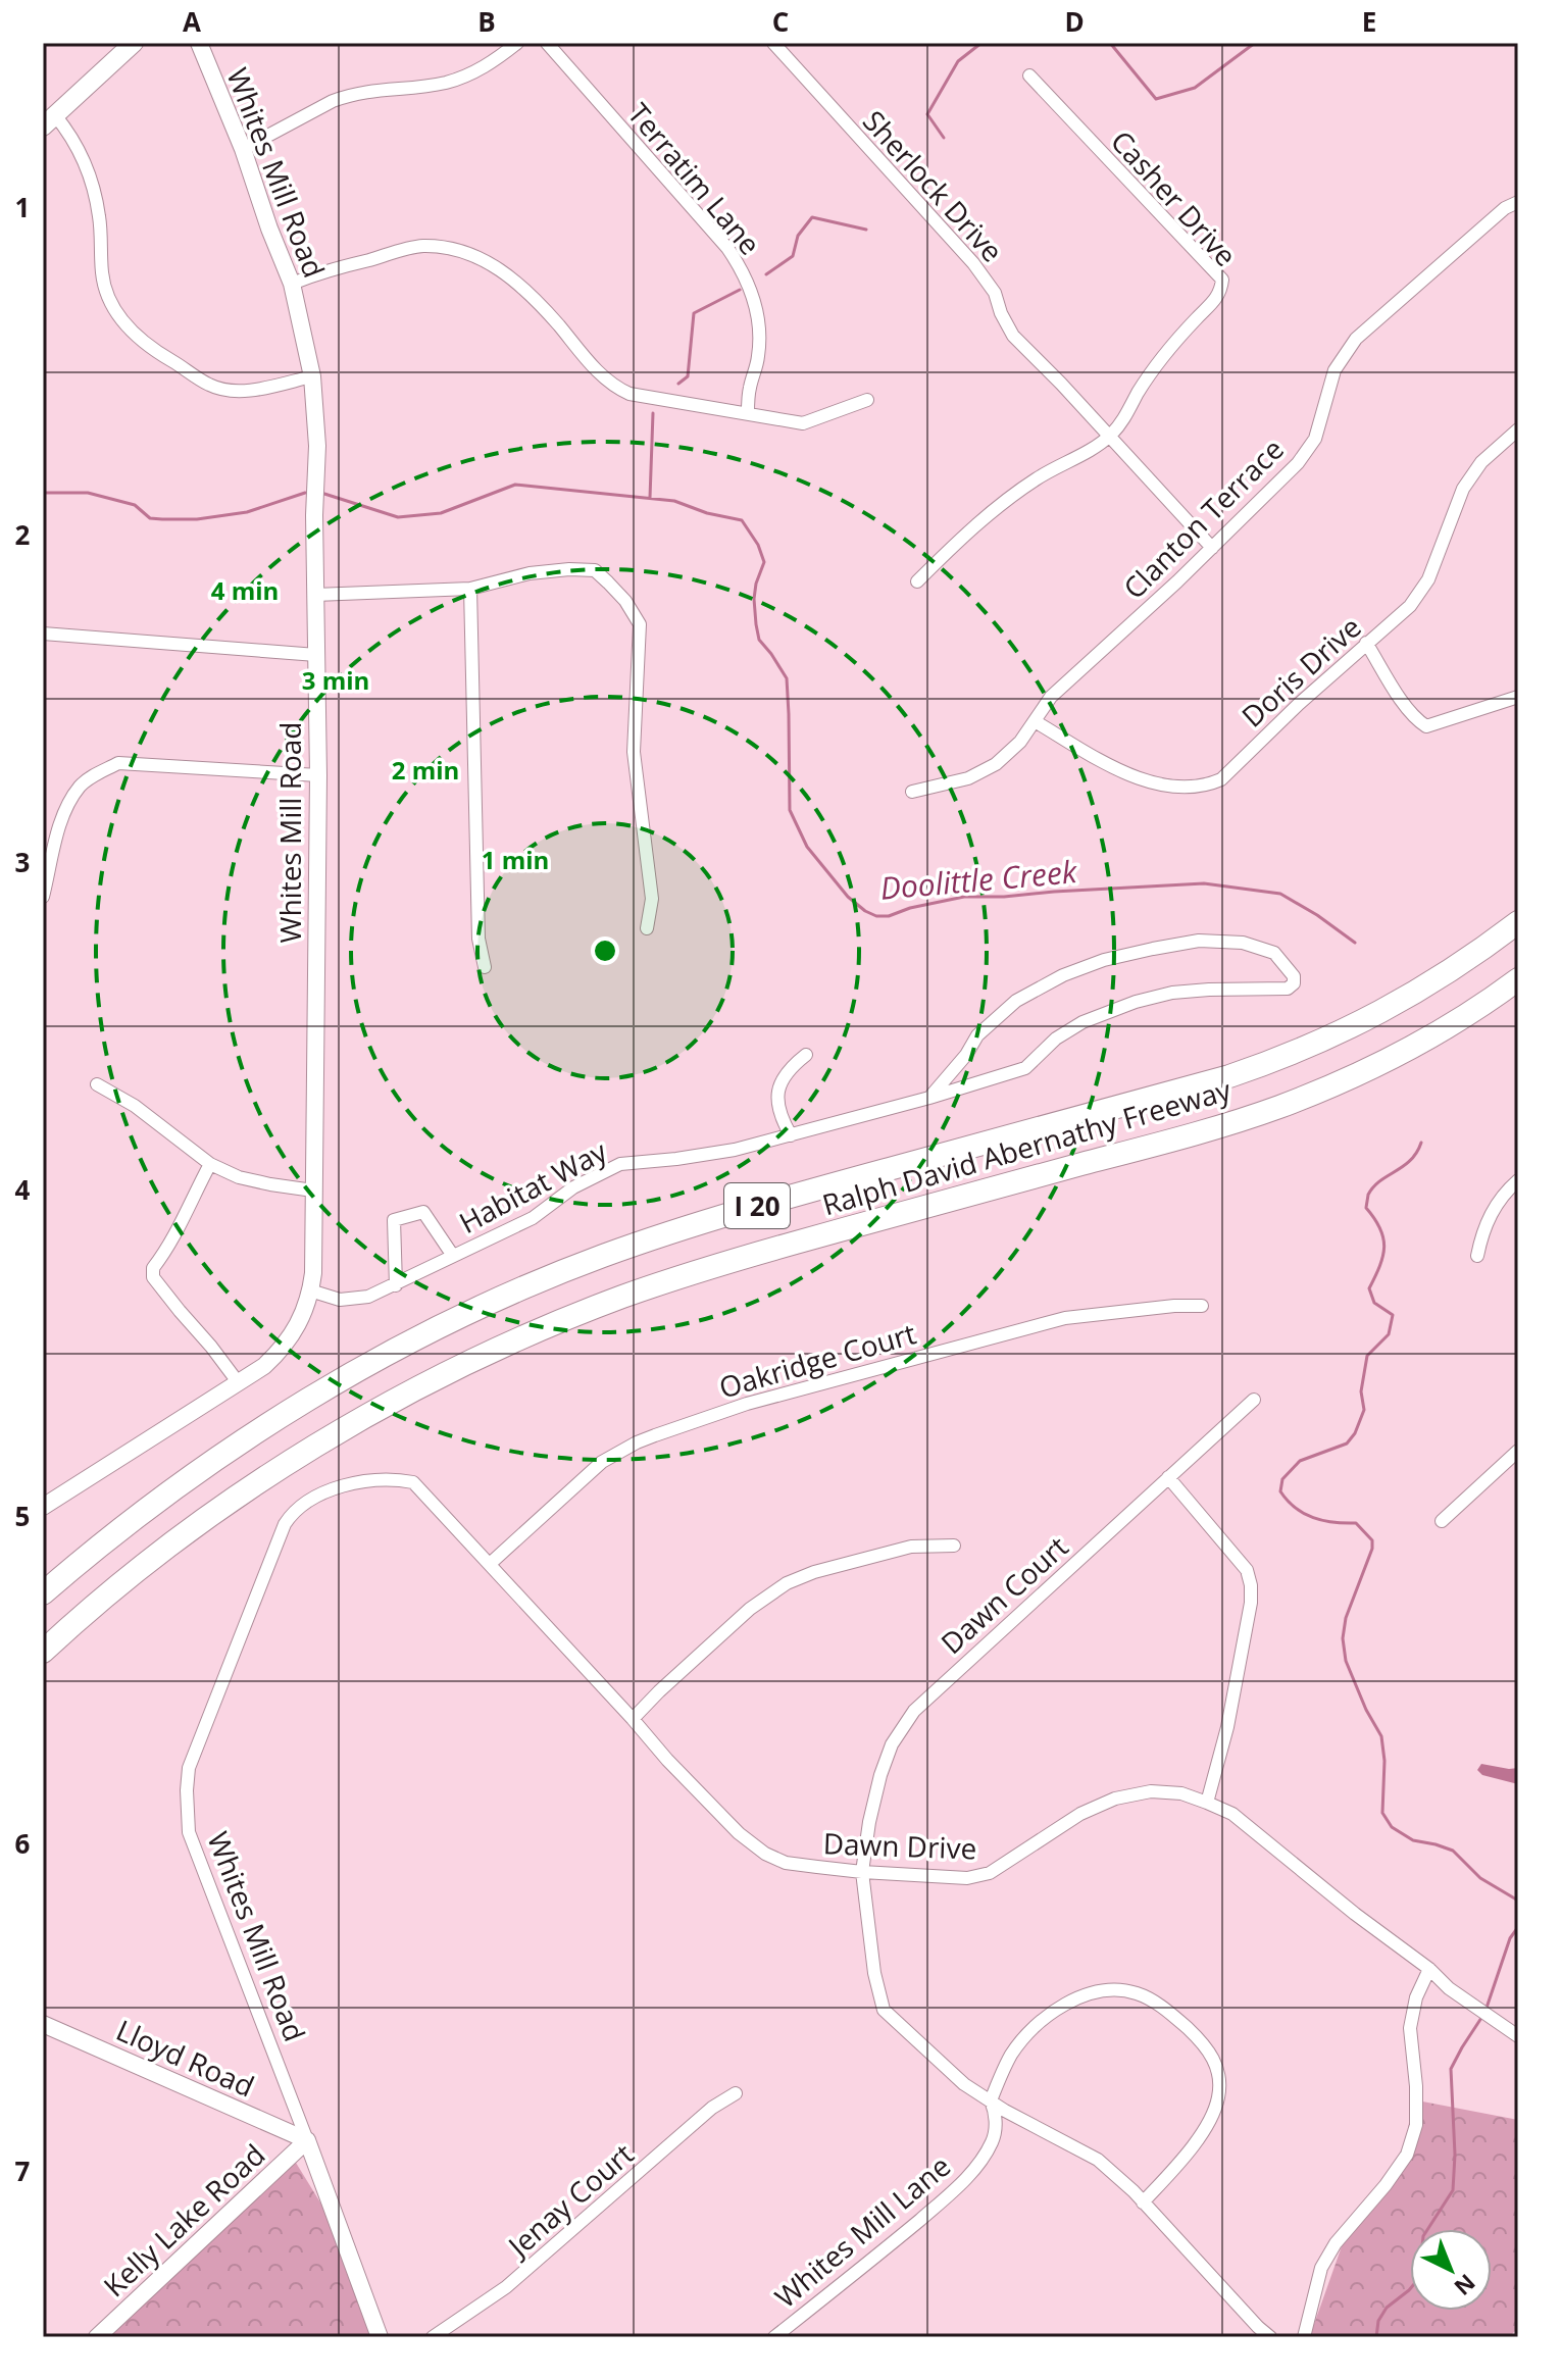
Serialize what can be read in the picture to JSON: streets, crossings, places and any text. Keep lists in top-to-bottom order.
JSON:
{
  "streets": {
    "highway": ["Ralph David Abernathy Freeway", "I 20"],
    "street": [
      "Whites Mill Road",
      "Terratim Lane",
      "Sherlock Drive",
      "Casher Drive",
      "Clanton Terrace",
      "Doris Drive",
      "Habitat Way",
      "Oakridge Court",
      "Dawn Court",
      "Dawn Drive",
      "Lloyd Road",
      "Jenay Court",
      "Kelly Lake Road",
      "Whites Mill Lane"
    ]
  },
  "crossings": [
    ["Whites Mill Road", "Habitat Way"],
    ["Whites Mill Road", "Dawn Drive"],
    ["Whites Mill Road", "Lloyd Road"],
    ["Whites Mill Road", "Kelly Lake Road"],
    ["Sherlock Drive", "Casher Drive"],
    ["Sherlock Drive", "Clanton Terrace"],
    ["Clanton Terrace", "Doris Drive"],
    ["Oakridge Court", "Dawn Drive"],
    ["Dawn Court", "Dawn Drive"],
    ["Dawn Court", "Whites Mill Lane"],
    ["Lloyd Road", "Kelly Lake Road"]
  ],
  "water": ["Doolittle Creek"],
  "north": "bottom right",
  "grid": {
    "columns": [
      "A",
      "B",
      "C",
      "D",
      "E"
    ],
    "rows": [
      "1",
      "2",
      "3",
      "4",
      "5",
      "6",
      "7"
    ]
  },
  "rings": [
    "4 min",
    "3 min",
    "2 min",
    "1 min"
  ]
}
